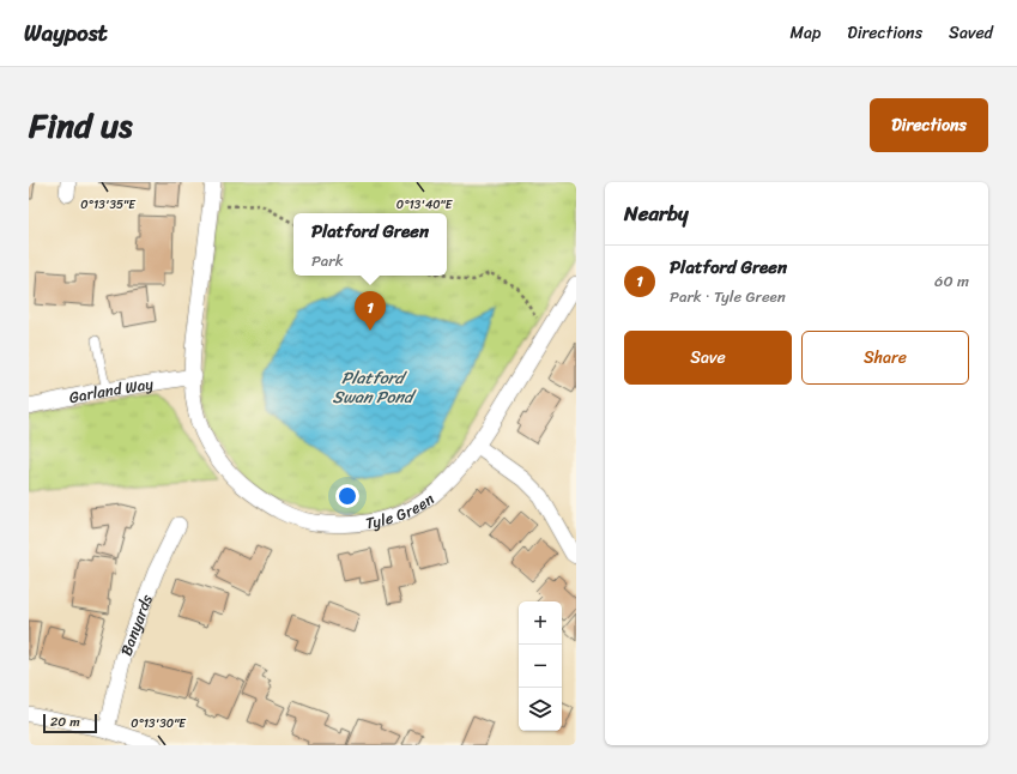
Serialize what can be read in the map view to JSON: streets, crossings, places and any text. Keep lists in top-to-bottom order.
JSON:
{
  "streets": {
    "street": ["Garland Way", "Tyle Green", "Banyards"]
  },
  "crossings": [
    ["Garland Way", "Tyle Green"]
  ],
  "water": ["Platford Swan Pond"],
  "scale_bar": "20 m",
  "page": {
    "header": "Waypost",
    "nav": ["Map", "Directions", "Saved"],
    "title": "Find us",
    "buttons": [
      "Directions",
      ["Save", "Share"]
    ],
    "heading": "Nearby",
    "popup": ["Platford Green", "Park"],
    "list": [
      {
        "mark": "1",
        "name": "Platford Green",
        "note": "Park · Tyle Green",
        "value": "60 m"
      }
    ],
    "pins": "1",
    "map_buttons": ["+", "−"],
    "scale": "20 m"
  },
  "coordinates": ["0°13'35\"E", "0°13'40\"E", "0°13'30\"E"]
}
